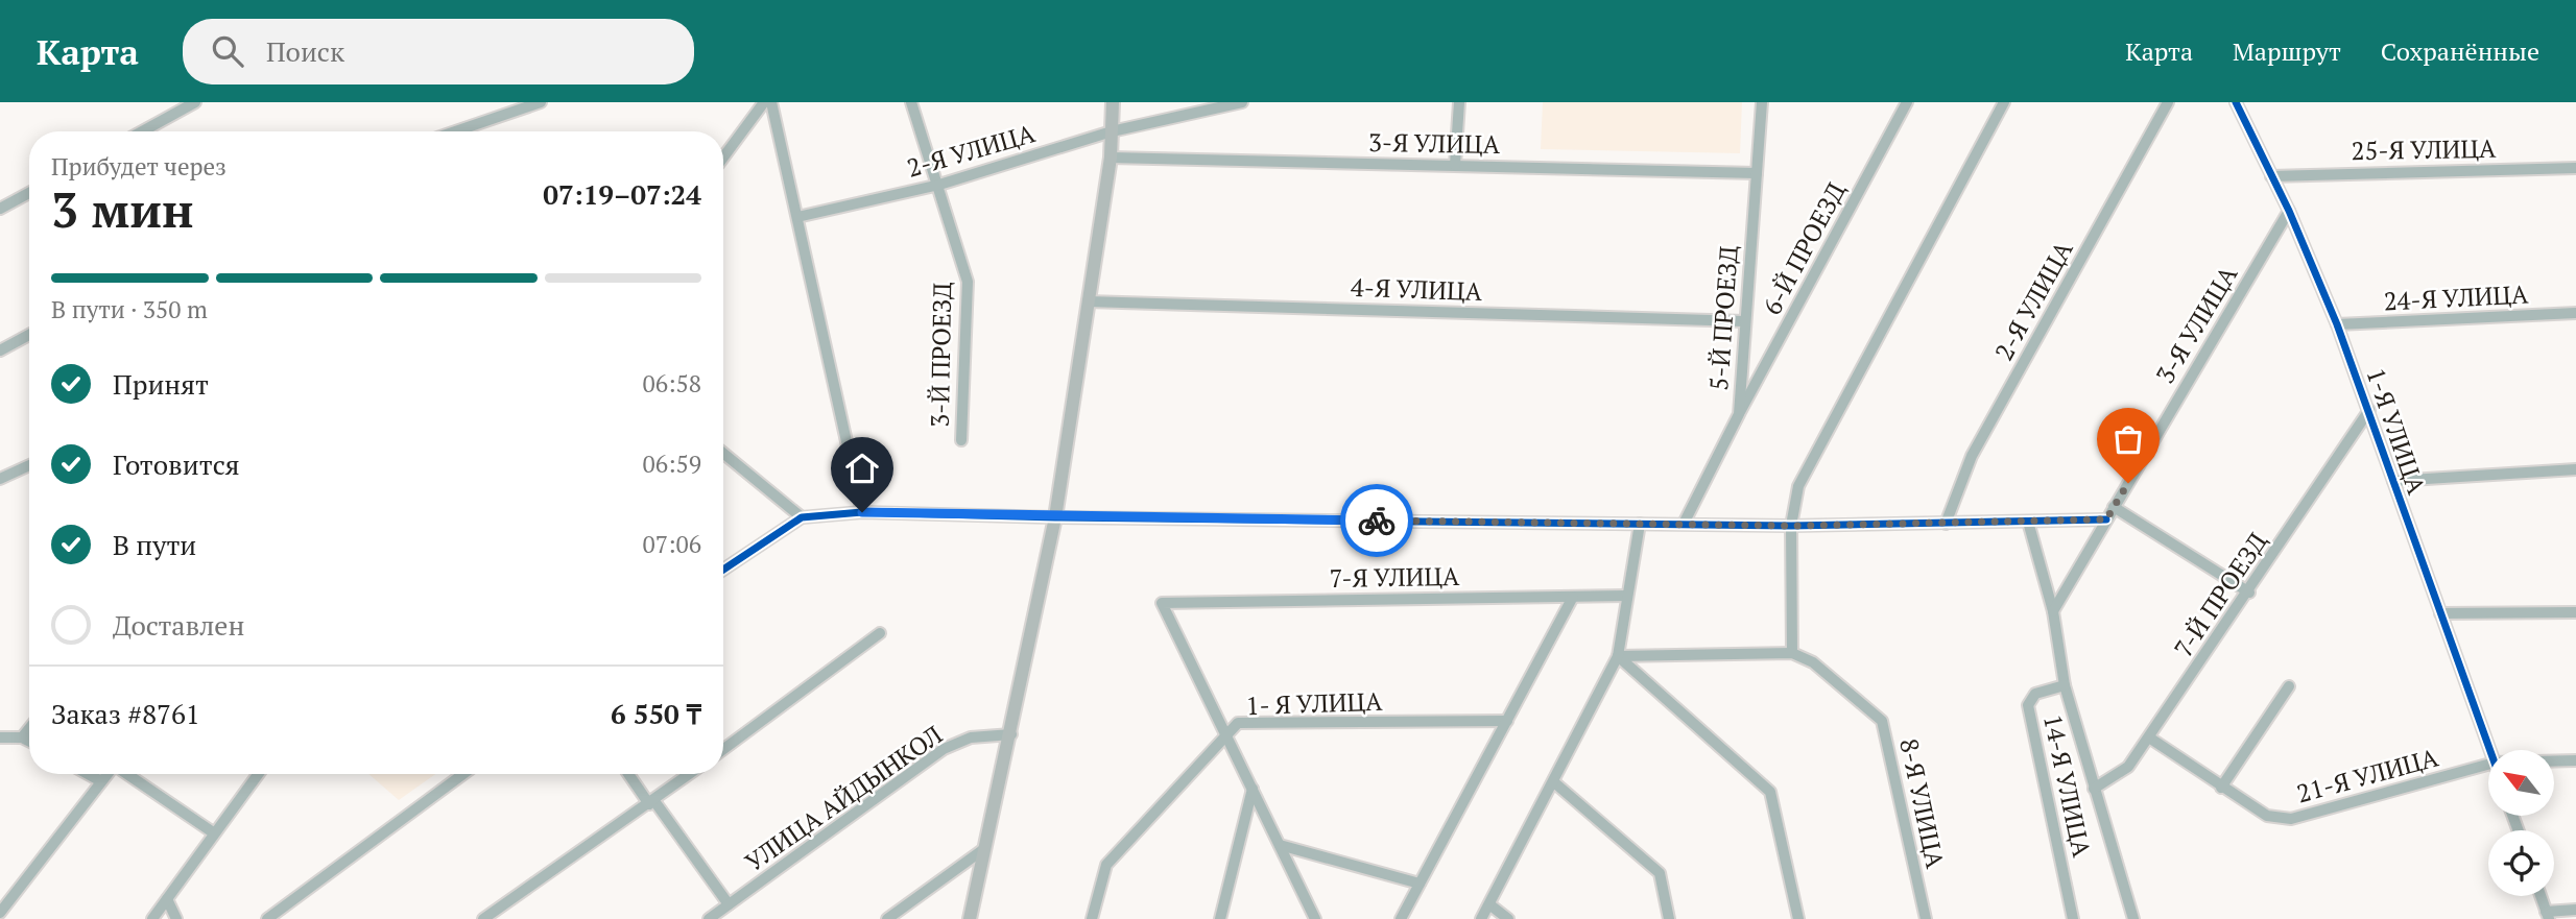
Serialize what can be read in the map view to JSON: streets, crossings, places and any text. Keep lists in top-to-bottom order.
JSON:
{
  "streets": {
    "street": [
      "3-Я УЛИЦА",
      "25-Я УЛИЦА",
      "2-Я УЛИЦА",
      "6-Й ПРОЕЗД",
      "4-Я УЛИЦА",
      "24-Я УЛИЦА",
      "5-Й ПРОЕЗД",
      "3-Й ПРОЕЗД",
      "1-Я УЛИЦА",
      "7-Я УЛИЦА",
      "7-Й ПРОЕЗД",
      "1- Я УЛИЦА",
      "21-Я УЛИЦА",
      "14-Я УЛИЦА",
      "УЛИЦА АЙДЫНКОЛ",
      "8-Я УЛИЦА"
    ]
  },
  "crossings": [
    ["3-Я УЛИЦА", "5-Й ПРОЕЗД"],
    ["3-Я УЛИЦА", "1-Я УЛИЦА"],
    ["25-Я УЛИЦА", "1-Я УЛИЦА"],
    ["2-Я УЛИЦА", "3-Й ПРОЕЗД"],
    ["6-Й ПРОЕЗД", "5-Й ПРОЕЗД"],
    ["4-Я УЛИЦА", "5-Й ПРОЕЗД"],
    ["24-Я УЛИЦА", "1-Я УЛИЦА"],
    ["1-Я УЛИЦА", "7-Й ПРОЕЗД"],
    ["7-Я УЛИЦА", "1- Я УЛИЦА"],
    ["7-Й ПРОЕЗД", "21-Я УЛИЦА"]
  ],
  "north": "top left",
  "page": {
    "header": "Карта",
    "search": "Поиск",
    "nav": ["Карта", "Маршрут", "Сохранённые"],
    "heading": ["3 мин", "Прибудет через", "07:19–07:24"],
    "panel": ["Заказ #8761", "6 550 ₸"],
    "bar": "В пути · 350 m",
    "list": [
      ["Принят", "06:58"],
      ["Готовится", "06:59"],
      ["В пути", "07:06"],
      "Доставлен"
    ]
  }
}
